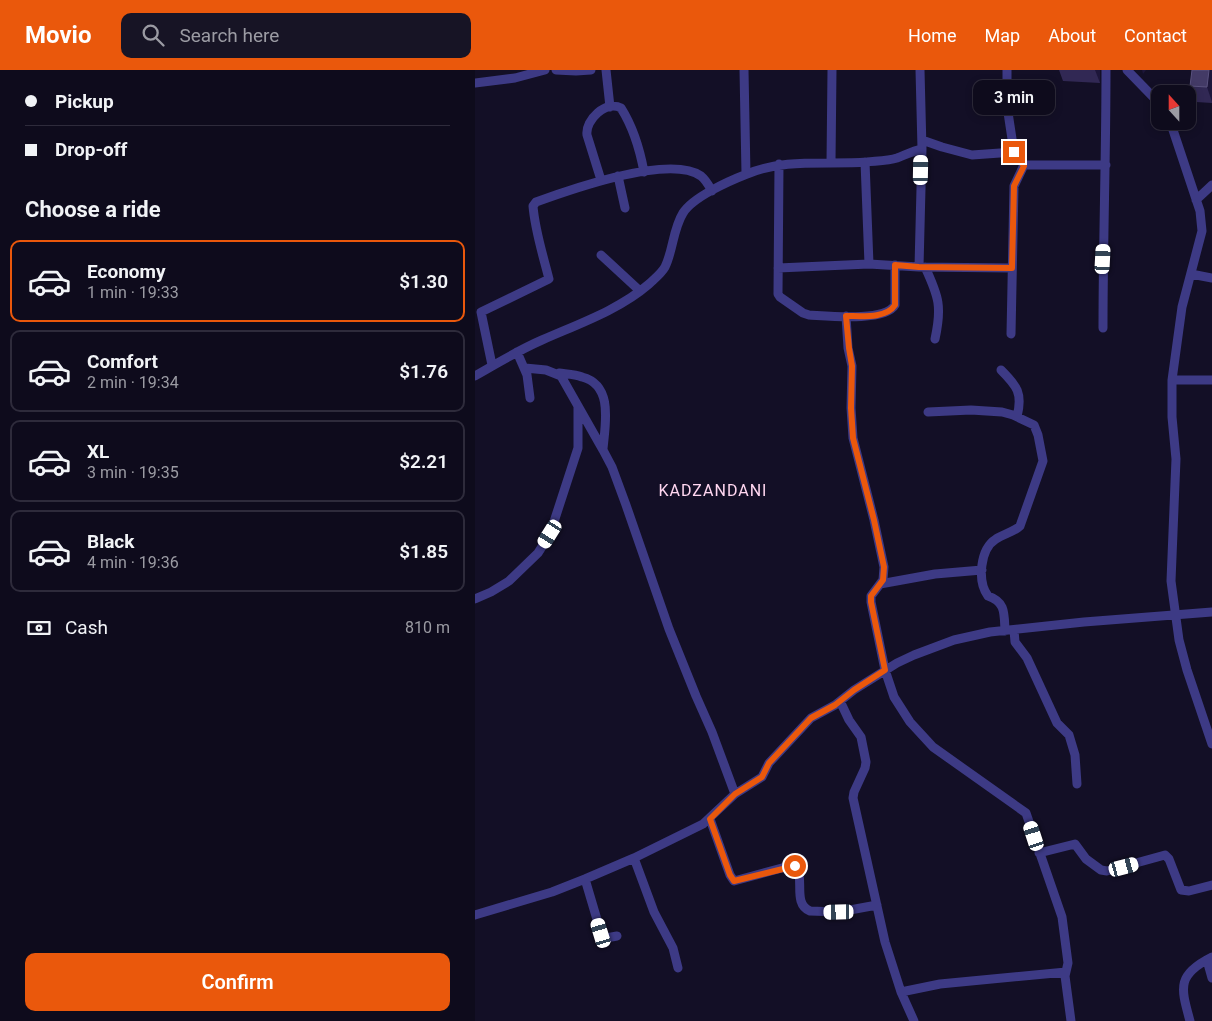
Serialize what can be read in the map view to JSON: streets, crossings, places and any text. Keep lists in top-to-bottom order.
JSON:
{
  "districts": ["KADZANDANI"],
  "north": "top",
  "page": {
    "header": "Movio",
    "search": "Search here",
    "nav": [
      "Home",
      "Map",
      "About",
      "Contact"
    ],
    "banner": ["Pickup", "Drop-off"],
    "bubble": "3 min",
    "heading": "Choose a ride",
    "list": [
      {
        "name": "Economy",
        "note": "1 min · 19:33",
        "value": "$1.30"
      },
      {
        "name": "Comfort",
        "note": "2 min · 19:34",
        "value": "$1.76"
      },
      {
        "name": "XL",
        "note": "3 min · 19:35",
        "value": "$2.21"
      },
      {
        "name": "Black",
        "note": "4 min · 19:36",
        "value": "$1.85"
      }
    ],
    "pay": ["Cash", "810 m"],
    "buttons": "Confirm"
  }
}
